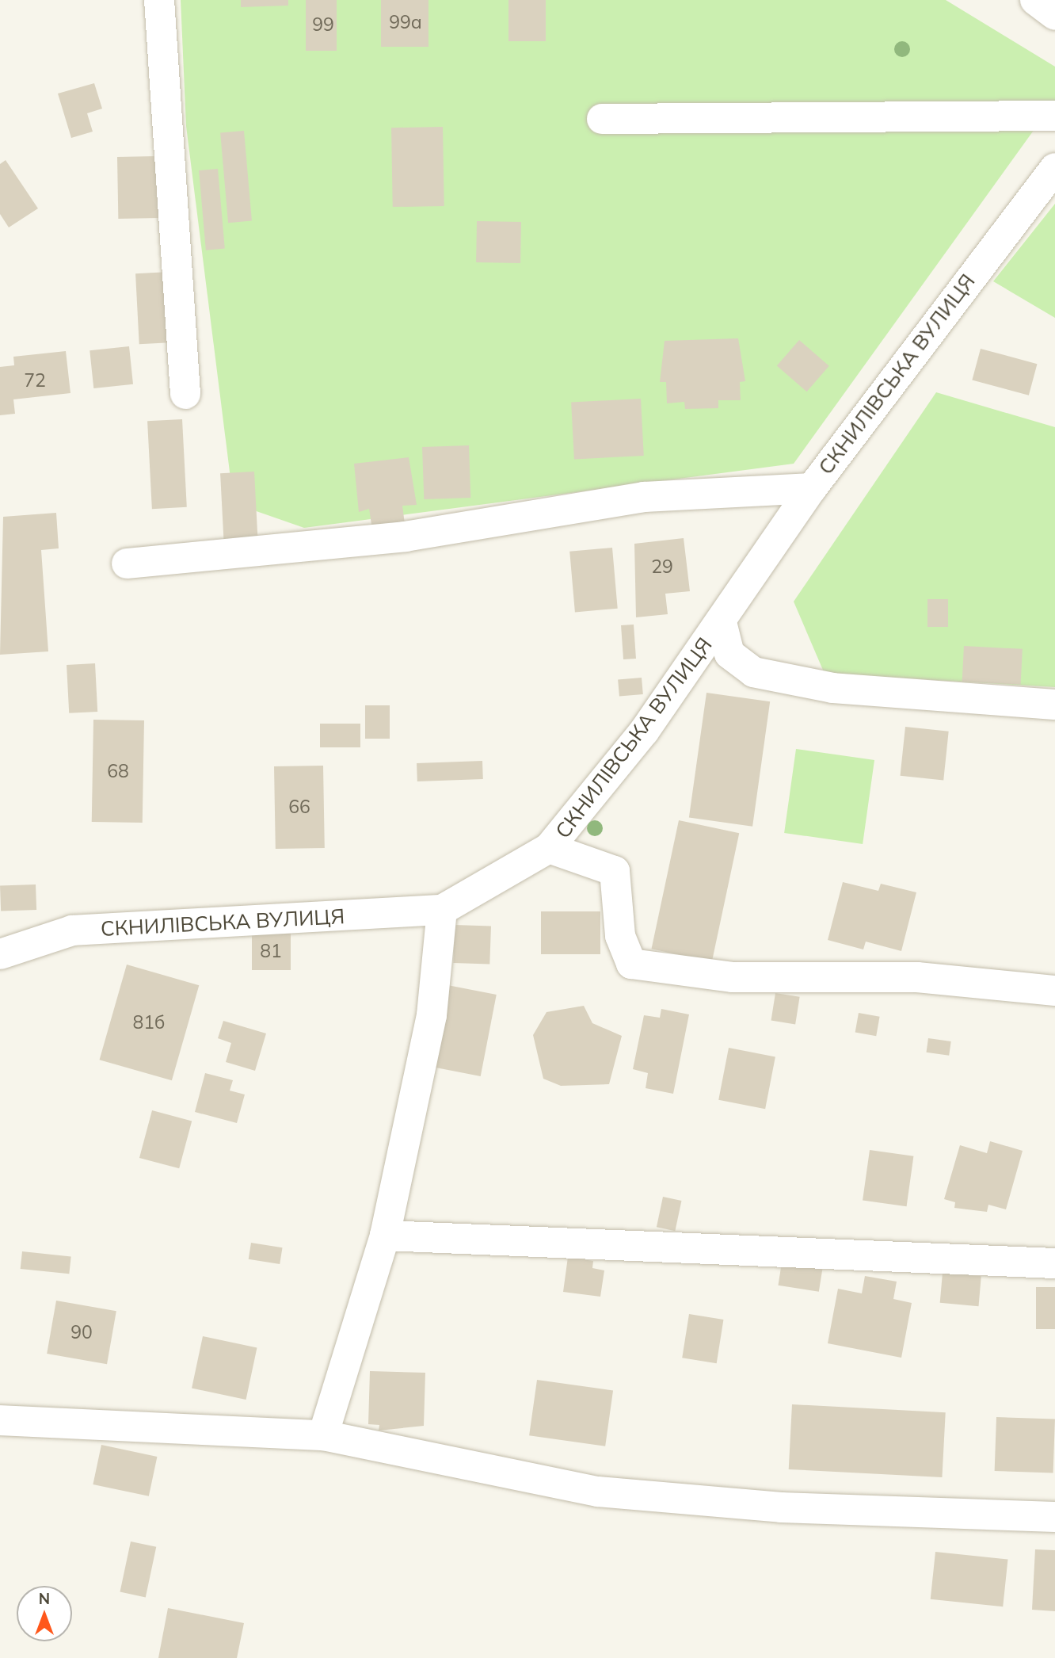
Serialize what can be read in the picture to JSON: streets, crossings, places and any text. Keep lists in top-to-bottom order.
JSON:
{
  "streets": {
    "street": ["СКНИЛІВСЬКА ВУЛИЦЯ"]
  },
  "house_numbers": [
    "99а",
    "99",
    "72",
    "29",
    "68",
    "66",
    "81",
    "81б",
    "90"
  ],
  "north": "top"
}
